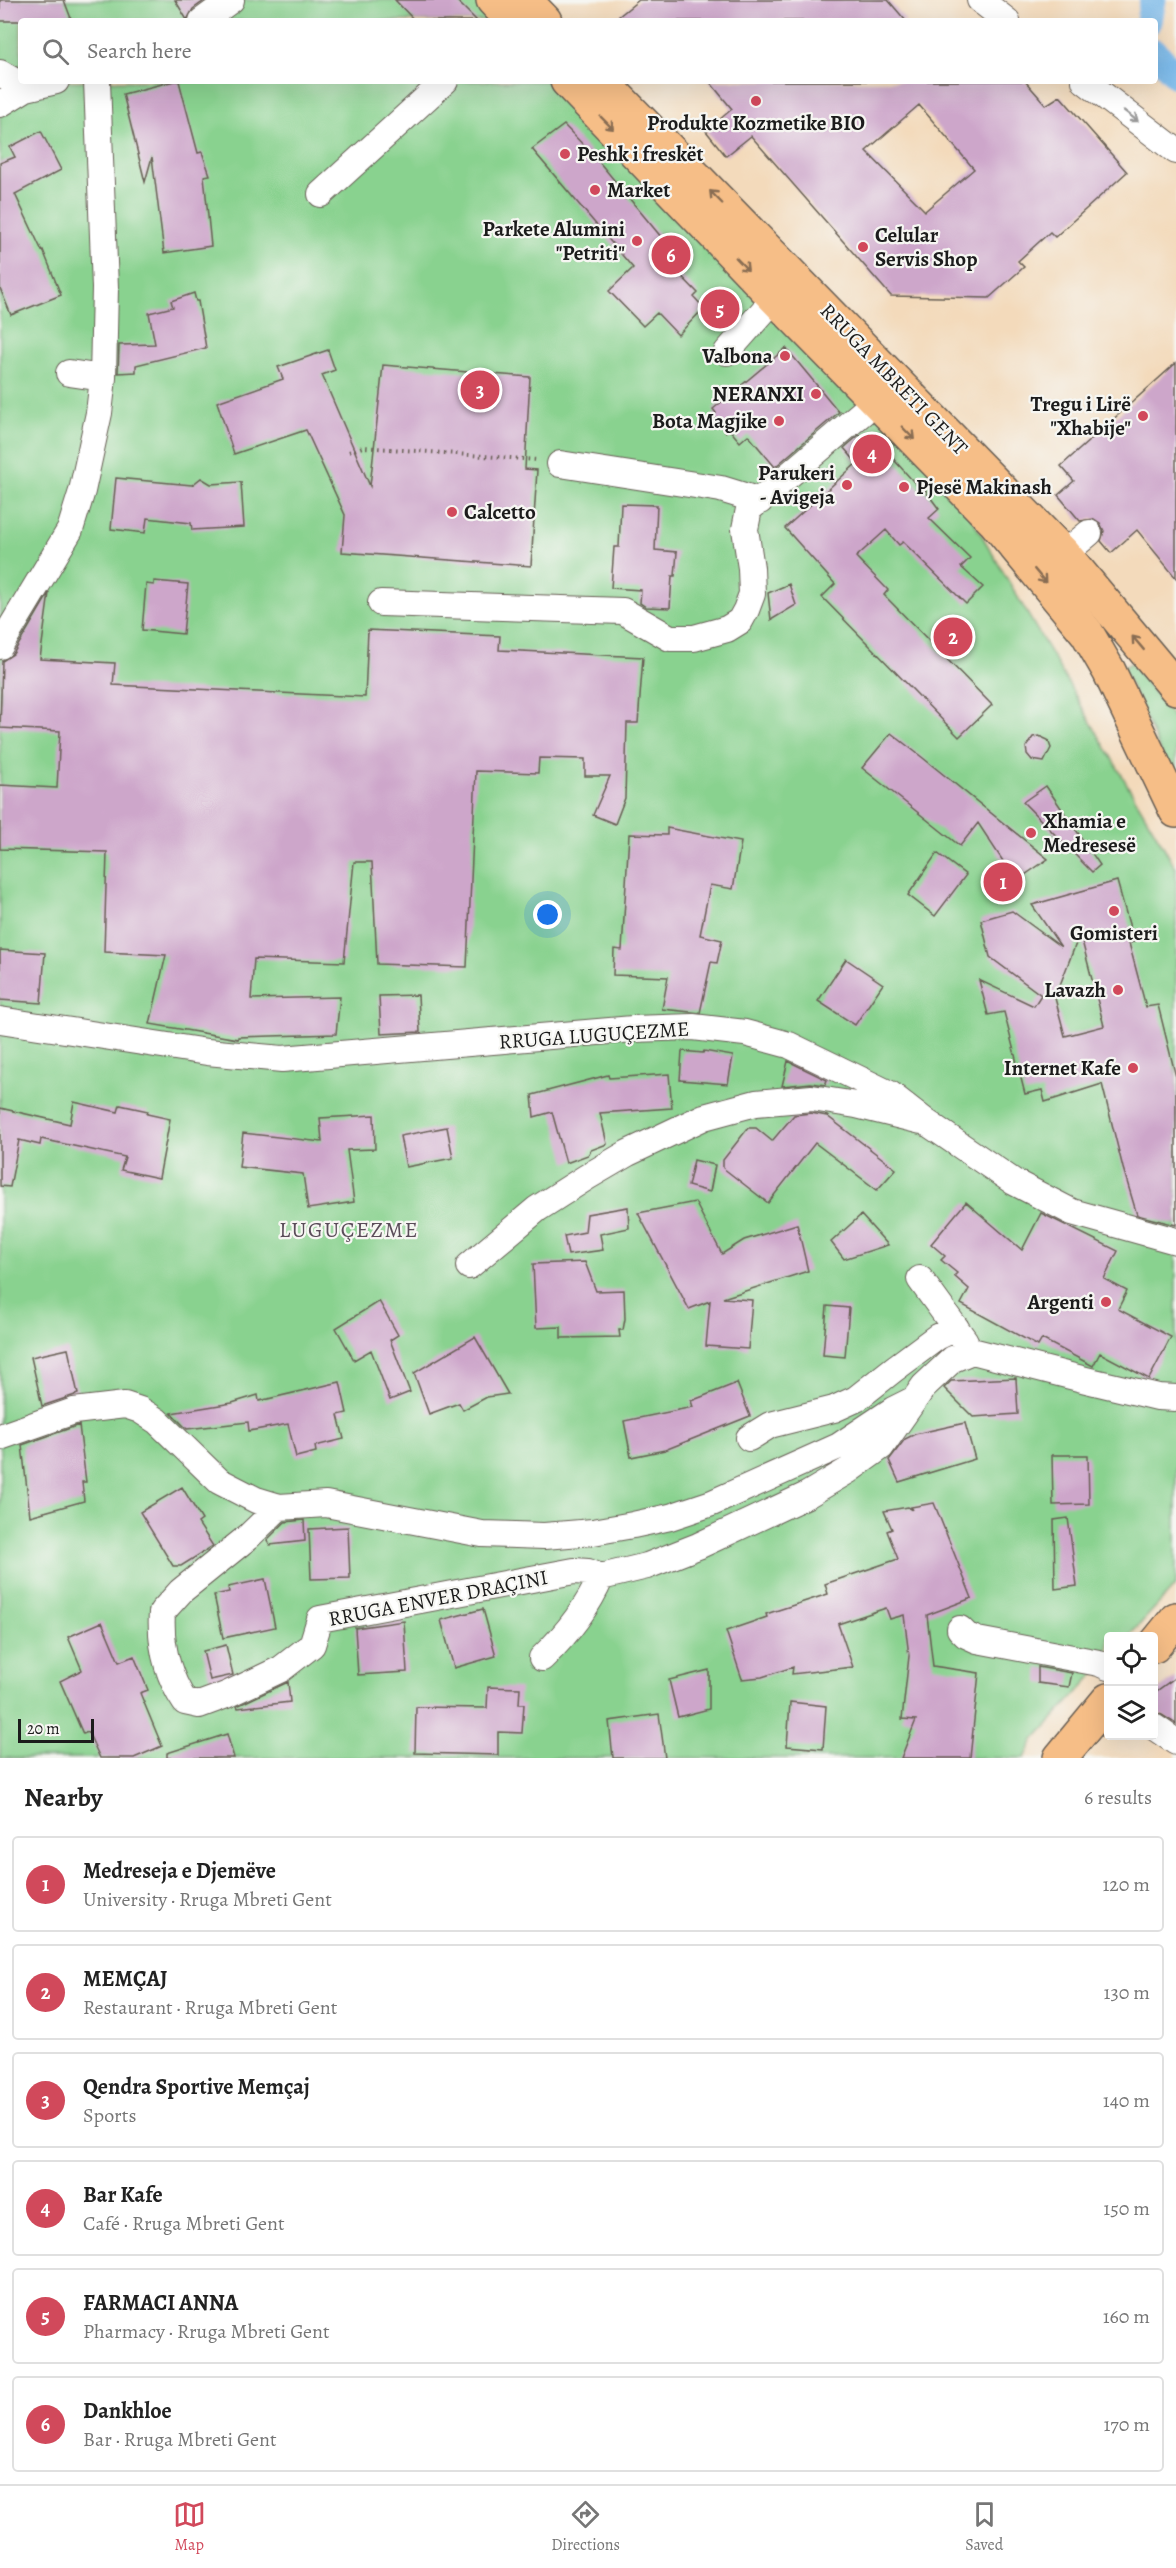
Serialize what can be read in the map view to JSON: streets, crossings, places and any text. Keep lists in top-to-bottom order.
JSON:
{
  "streets": {
    "main road": ["RRUGA MBRETI GENT"],
    "street": ["RRUGA LUGUÇEZME", "RRUGA ENVER DRAÇINI"]
  },
  "districts": ["LUGUÇEZME"],
  "places": [
    "Produkte Kozmetike BIO",
    "Peshk i freskët",
    "Market",
    "Parkete Alumini \"Petriti\"",
    "Celular Servis Shop",
    "Valbona",
    "NERANXI",
    "Tregu i Lirë \"Xhabije\"",
    "Bota Magjike",
    "Parukeri - Avigeja",
    "Pjesë Makinash",
    "Calcetto",
    "Xhamia e Medresesë",
    "Gomisteri",
    "Lavazh",
    "Internet Kafe",
    "Argenti"
  ],
  "scale_bar": "20 m",
  "page": {
    "search": "Search here",
    "pins": [
      "6",
      "5",
      "3",
      "4",
      "2",
      "1"
    ],
    "scale": "20 m",
    "heading": ["Nearby", "6 results"],
    "list": [
      {
        "mark": "1",
        "name": "Medreseja e Djemëve",
        "note": "University · Rruga Mbreti Gent",
        "value": "120 m"
      },
      {
        "mark": "2",
        "name": "MEMÇAJ",
        "note": "Restaurant · Rruga Mbreti Gent",
        "value": "130 m"
      },
      {
        "mark": "3",
        "name": "Qendra Sportive Memçaj",
        "note": "Sports",
        "value": "140 m"
      },
      {
        "mark": "4",
        "name": "Bar Kafe",
        "note": "Café · Rruga Mbreti Gent",
        "value": "150 m"
      },
      {
        "mark": "5",
        "name": "FARMACI ANNA",
        "note": "Pharmacy · Rruga Mbreti Gent",
        "value": "160 m"
      },
      {
        "mark": "6",
        "name": "Dankhloe",
        "note": "Bar · Rruga Mbreti Gent",
        "value": "170 m"
      }
    ],
    "nav": ["Map", "Directions", "Saved"]
  }
}
